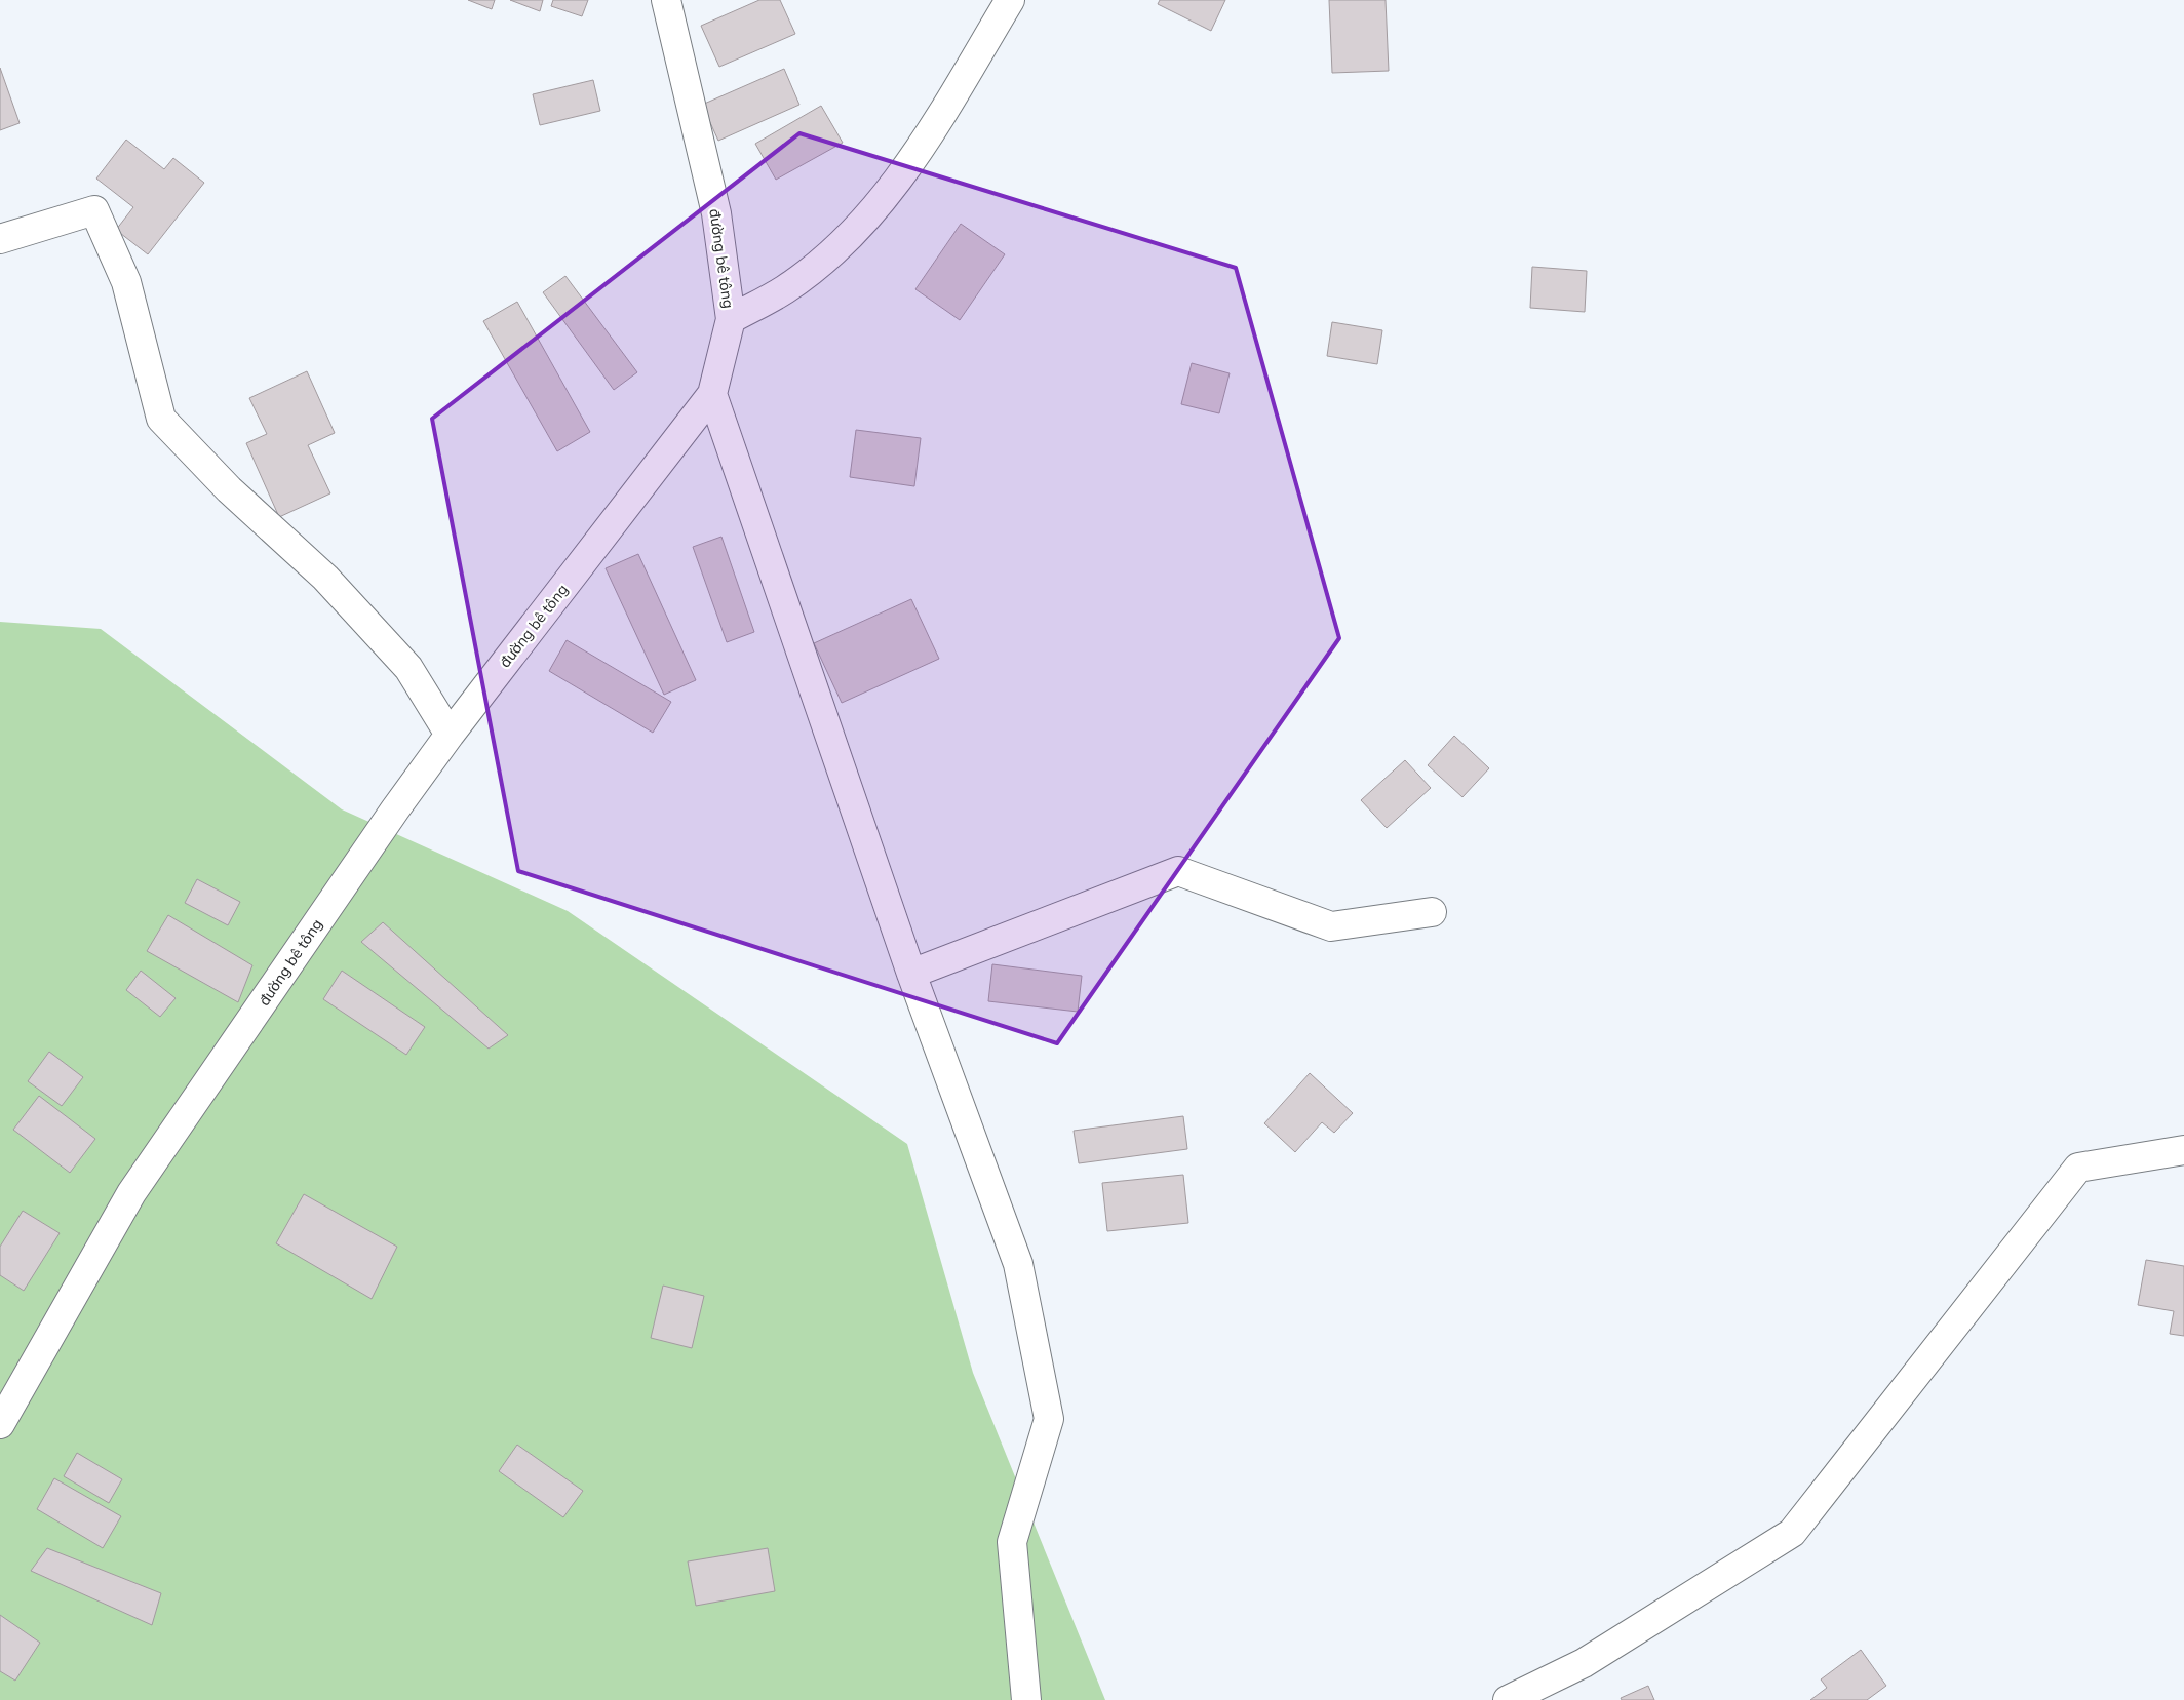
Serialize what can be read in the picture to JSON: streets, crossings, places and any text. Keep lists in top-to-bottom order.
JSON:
{
  "streets": {
    "street": ["đường bê tông"]
  }
}
